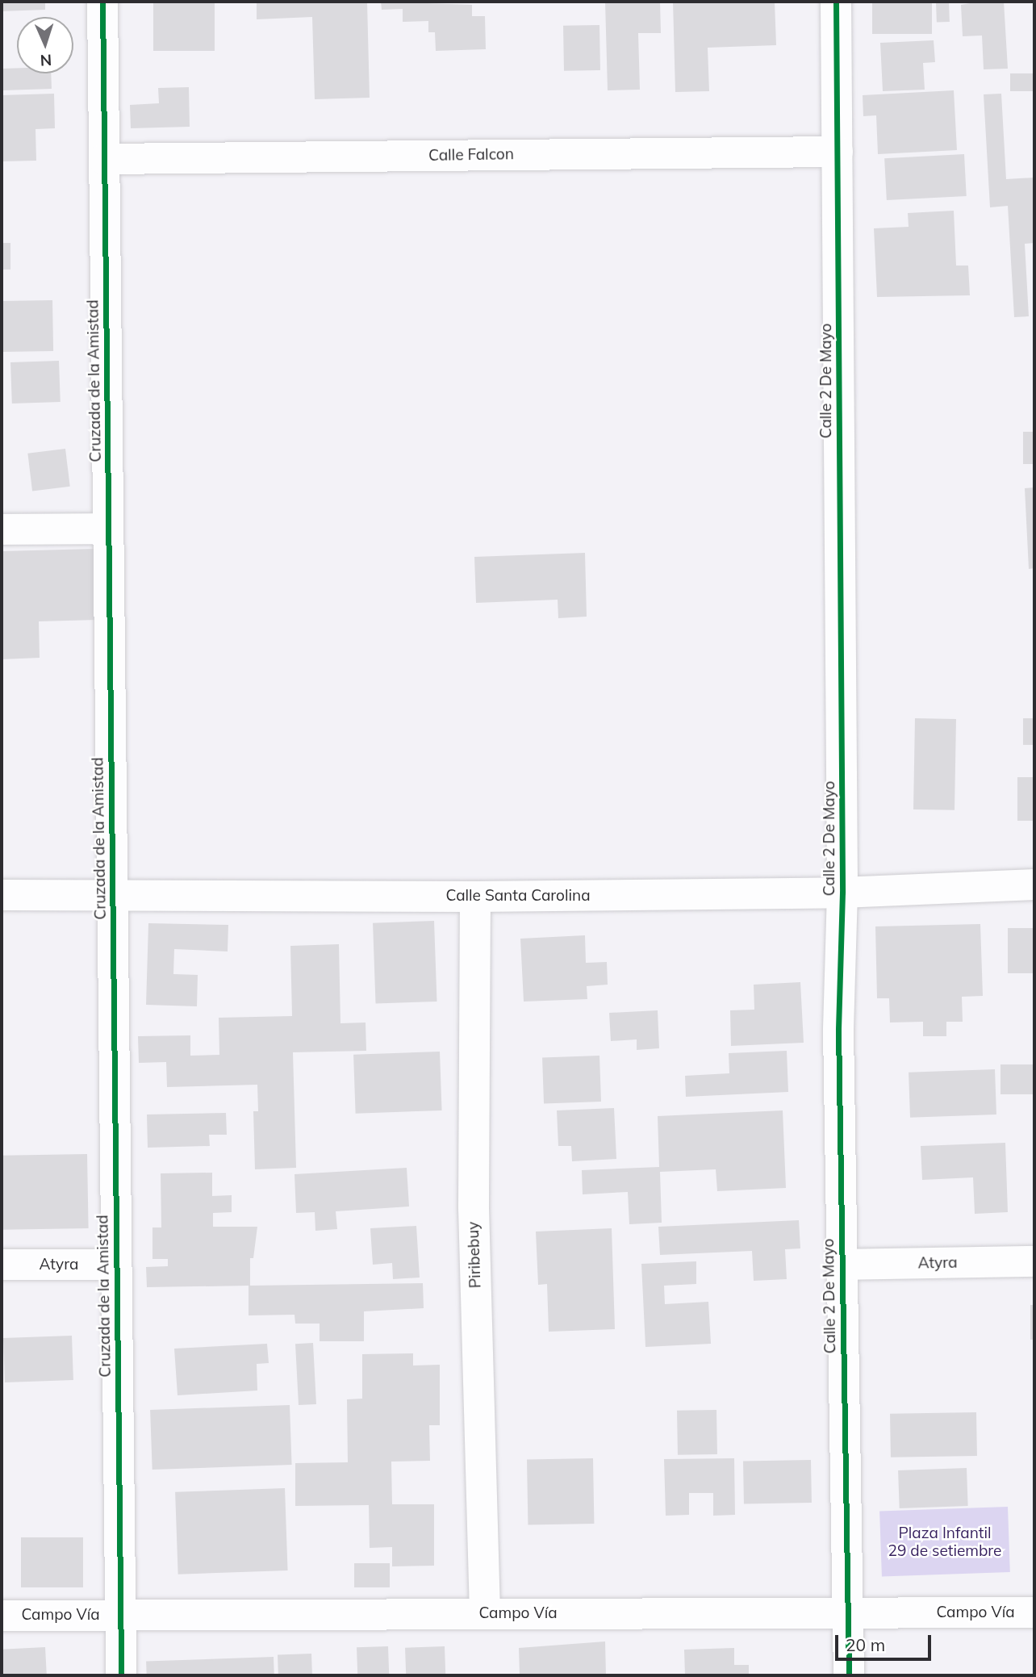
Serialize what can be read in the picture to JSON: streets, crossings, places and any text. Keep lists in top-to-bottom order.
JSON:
{
  "streets": {
    "street": [
      "Calle Falcon",
      "Cruzada de la Amistad",
      "Calle 2 De Mayo",
      "Calle Santa Carolina",
      "Piribebuy",
      "Atyra",
      "Campo Vía"
    ]
  },
  "crossings": [
    ["Calle Falcon", "Cruzada de la Amistad"],
    ["Calle Falcon", "Calle 2 De Mayo"],
    ["Cruzada de la Amistad", "Calle Santa Carolina"],
    ["Cruzada de la Amistad", "Atyra"],
    ["Cruzada de la Amistad", "Campo Vía"],
    ["Calle 2 De Mayo", "Calle Santa Carolina"],
    ["Calle 2 De Mayo", "Atyra"],
    ["Calle 2 De Mayo", "Campo Vía"],
    ["Calle Santa Carolina", "Piribebuy"],
    ["Piribebuy", "Campo Vía"]
  ],
  "parks": ["Plaza Infantil 29 de setiembre"],
  "scale_bar": "20 m",
  "north": "bottom"
}
